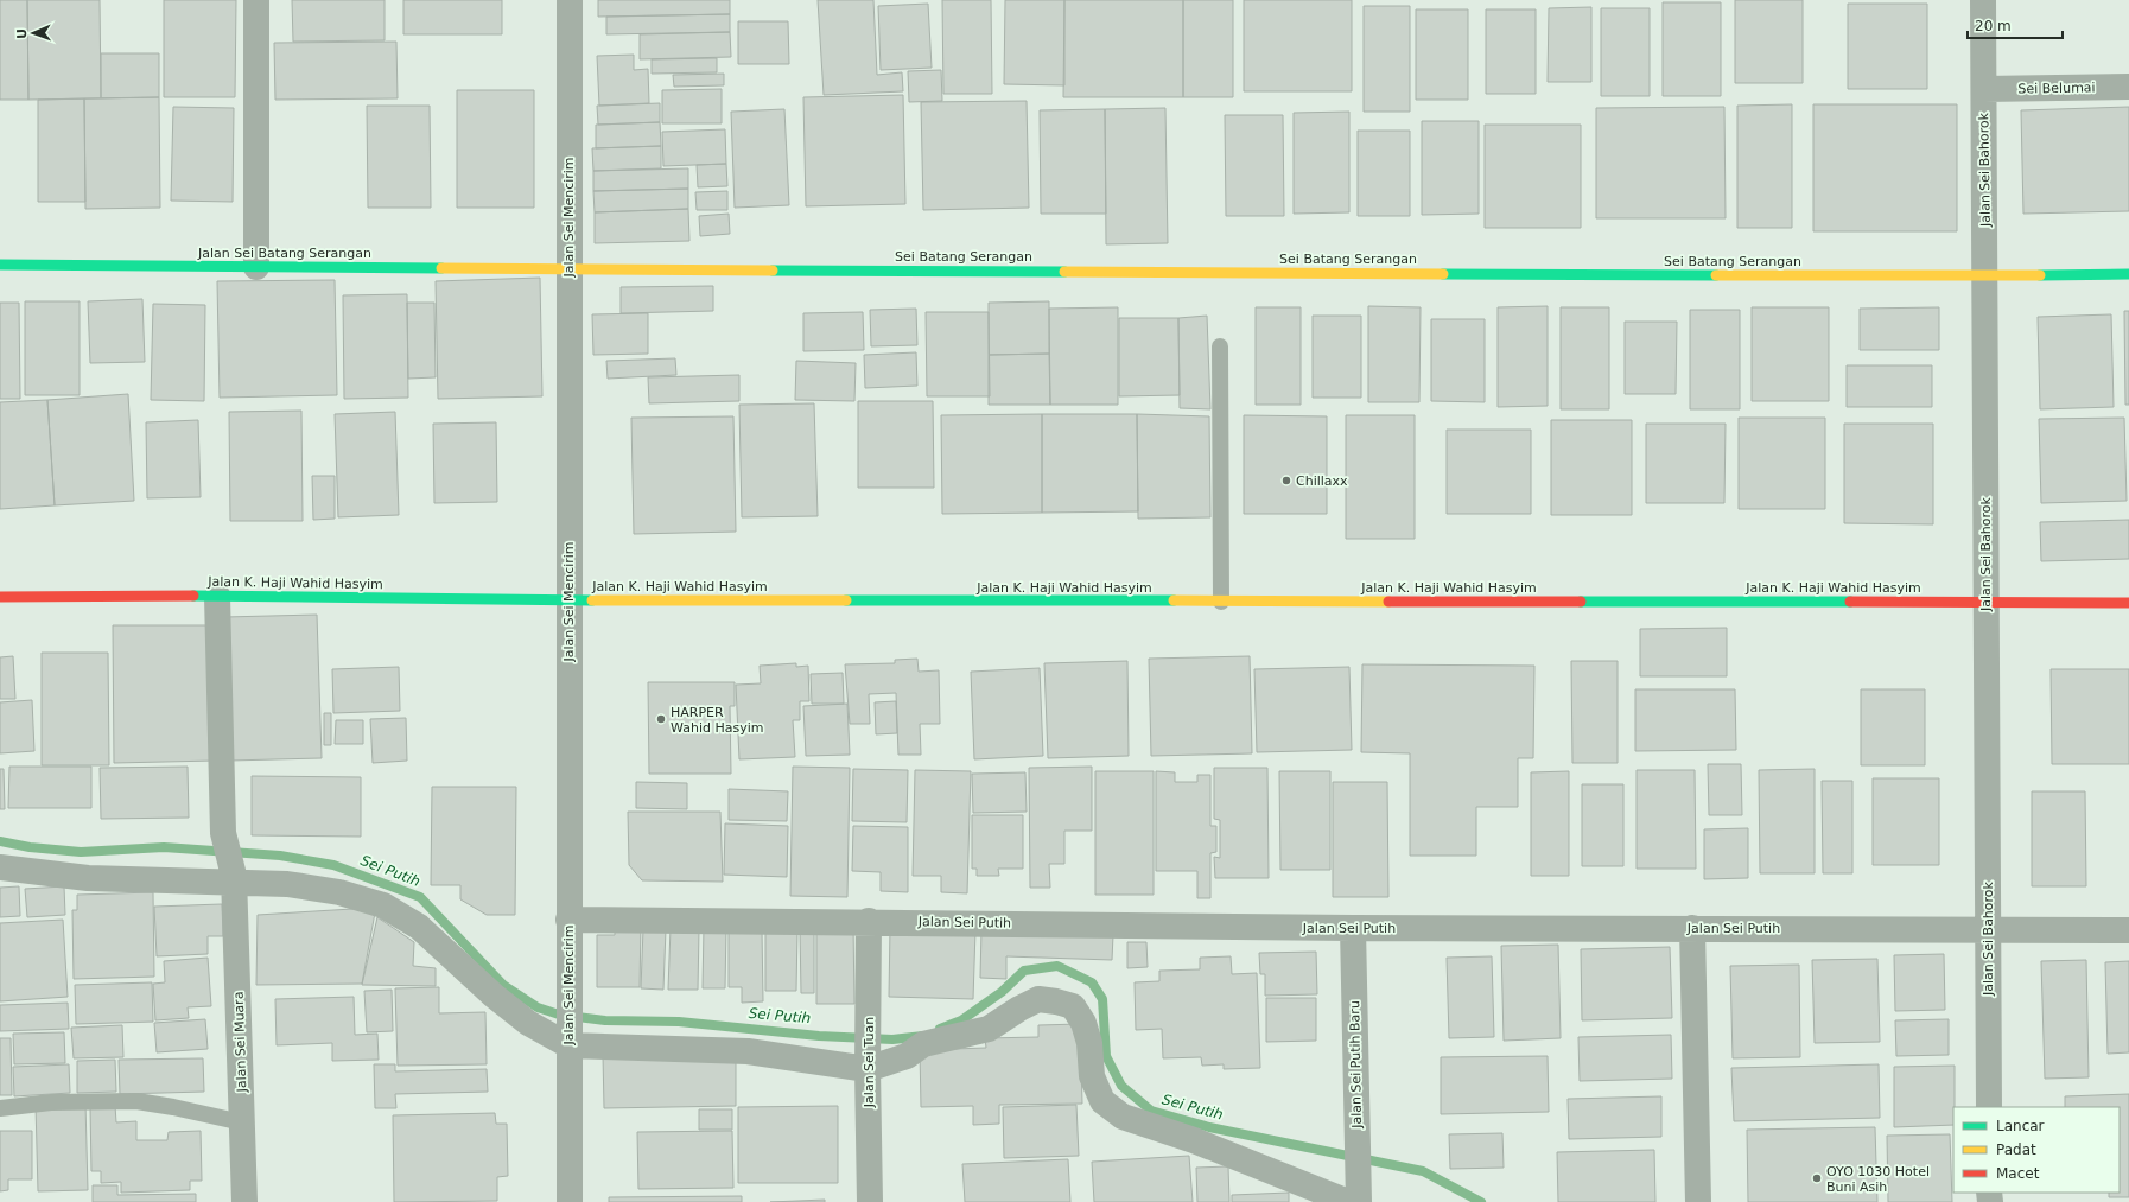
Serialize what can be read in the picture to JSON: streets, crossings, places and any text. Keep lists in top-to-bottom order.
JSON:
{
  "streets": {
    "street": [
      "Sei Belumai",
      "Jalan Sei Bahorok",
      "Jalan Sei Mencirim",
      "Jalan Sei Batang Serangan",
      "Sei Batang Serangan",
      "Jalan K. Haji Wahid Hasyim",
      "Jalan Sei Putih",
      "Jalan Sei Muara",
      "Jalan Sei Tuan",
      "Jalan Sei Putih Baru"
    ]
  },
  "crossings": [
    ["Sei Belumai", "Jalan Sei Bahorok"],
    ["Jalan Sei Bahorok", "Sei Batang Serangan"],
    ["Jalan Sei Bahorok", "Jalan K. Haji Wahid Hasyim"],
    ["Jalan Sei Bahorok", "Jalan Sei Putih"],
    ["Jalan Sei Mencirim", "Jalan Sei Batang Serangan"],
    ["Jalan Sei Mencirim", "Sei Batang Serangan"],
    ["Jalan Sei Mencirim", "Jalan K. Haji Wahid Hasyim"],
    ["Jalan Sei Mencirim", "Jalan Sei Putih"],
    ["Jalan Sei Batang Serangan", "Sei Batang Serangan"],
    ["Jalan K. Haji Wahid Hasyim", "Jalan Sei Muara"],
    ["Jalan Sei Putih", "Jalan Sei Tuan"],
    ["Jalan Sei Putih", "Jalan Sei Putih Baru"]
  ],
  "water": ["Sei Putih"],
  "places": ["Chillaxx", "HARPER Wahid Hasyim", "OYO 1030 Hotel Buni Asih"],
  "legend": ["Lancar", "Padat", "Macet"],
  "scale_bar": "20 m",
  "north": "left"
}
